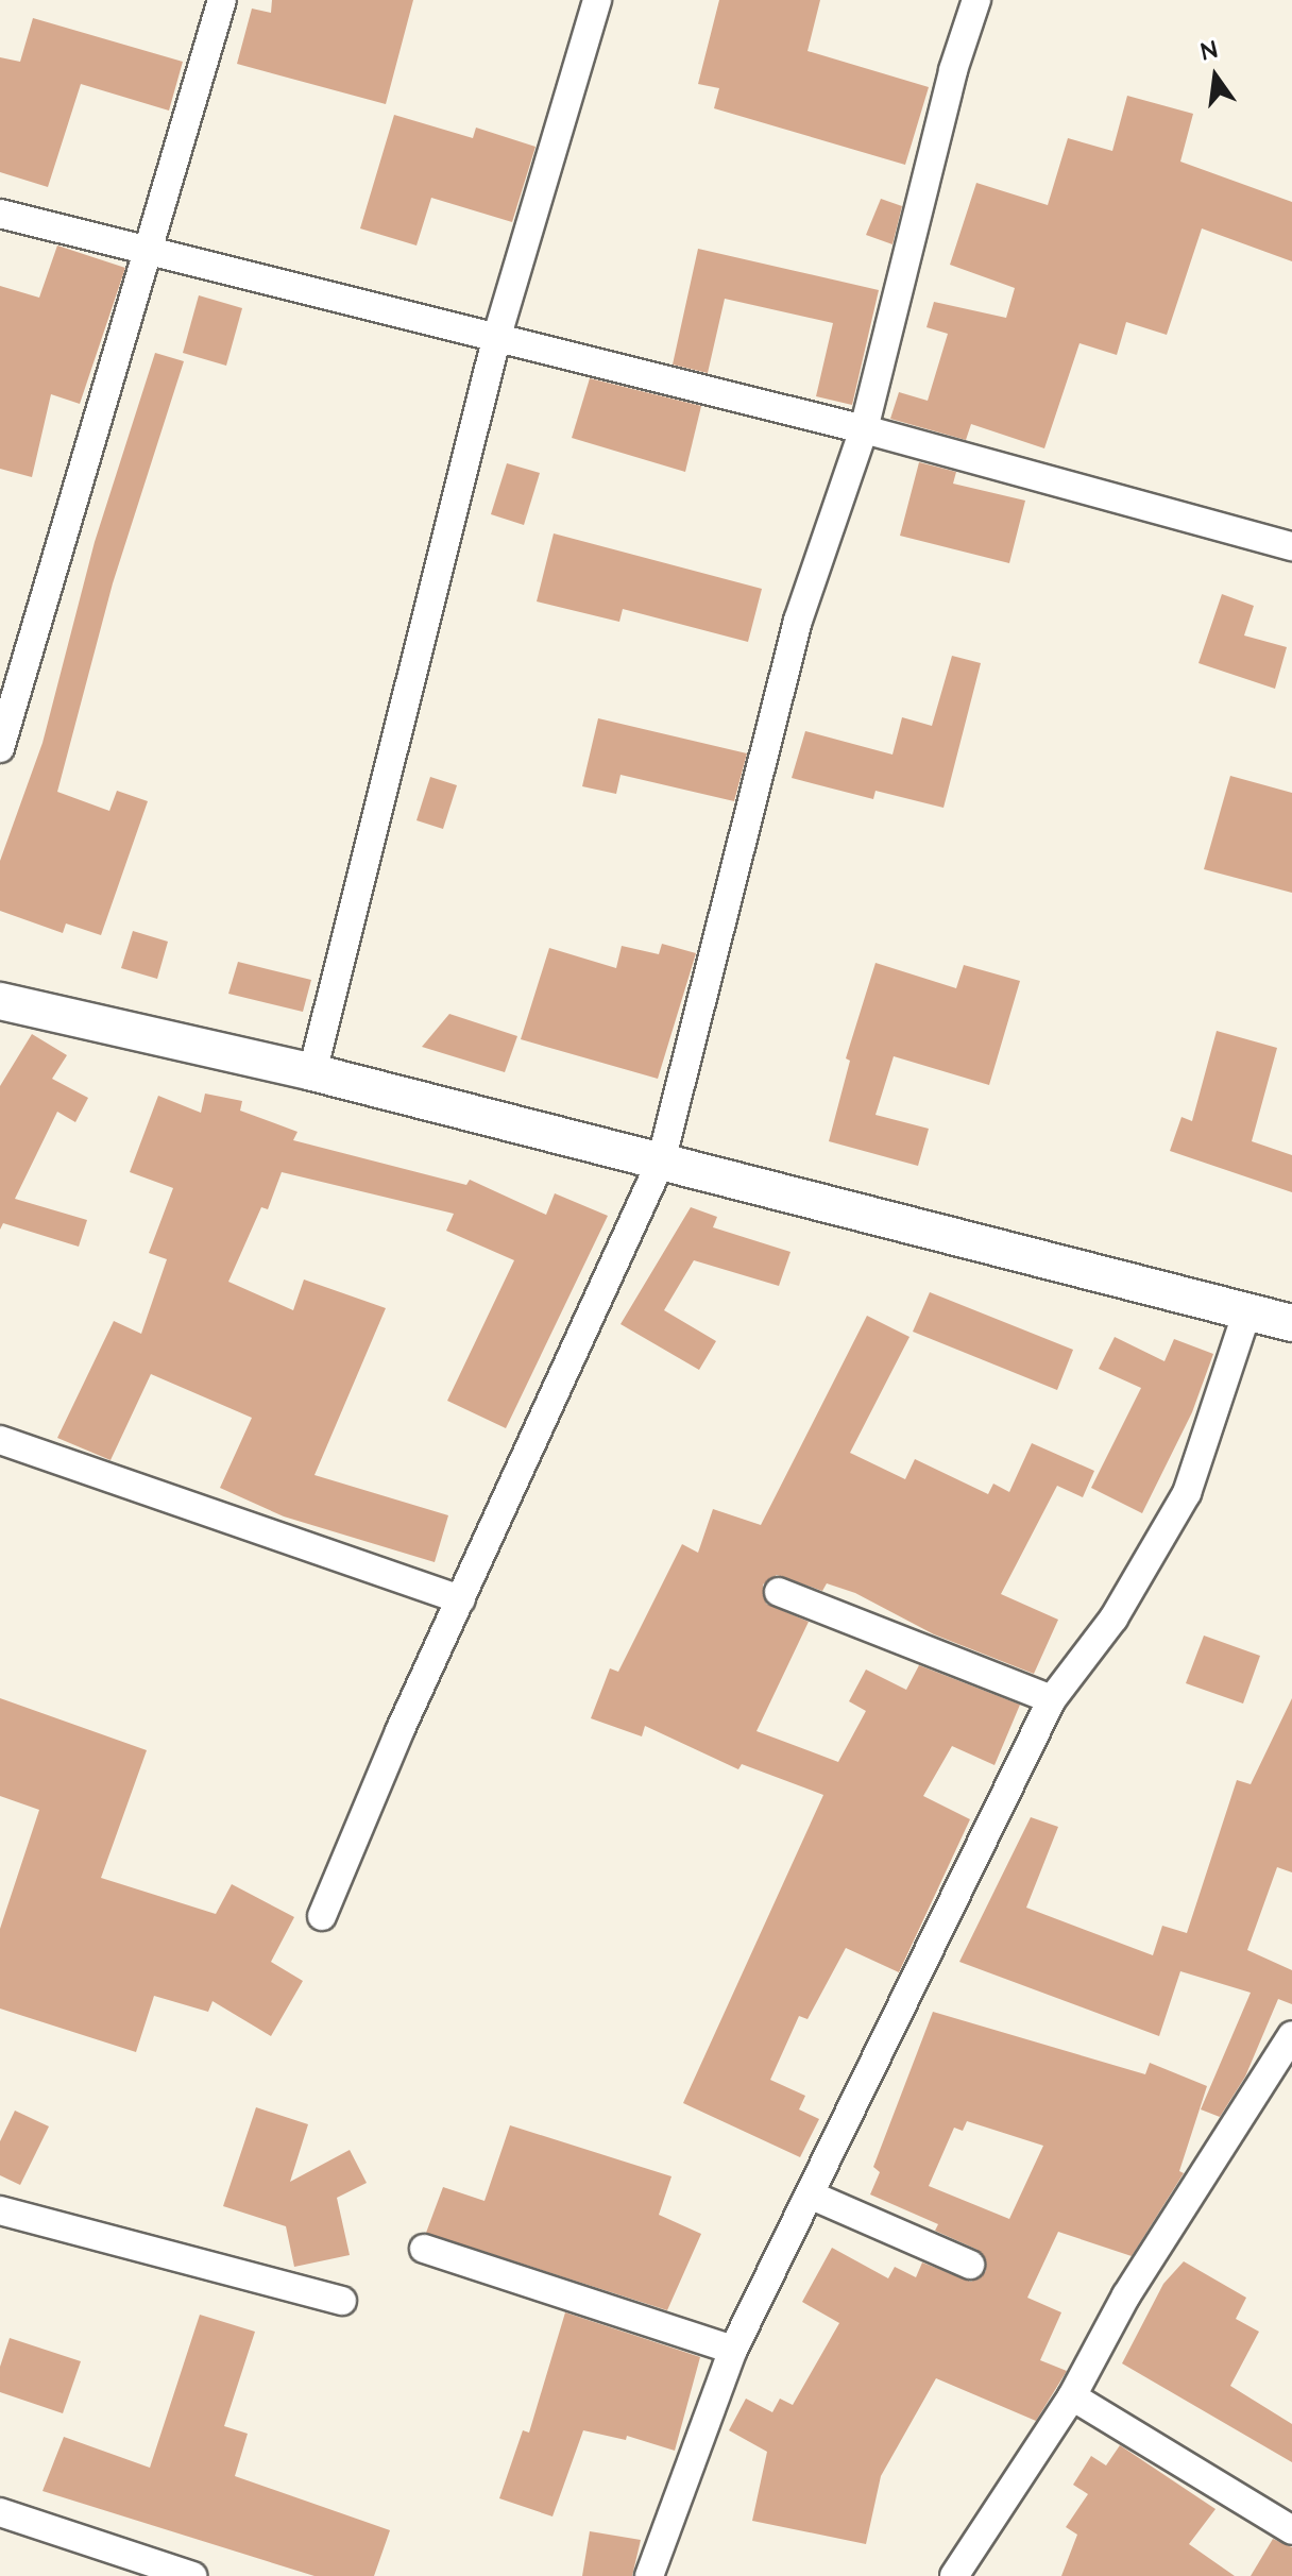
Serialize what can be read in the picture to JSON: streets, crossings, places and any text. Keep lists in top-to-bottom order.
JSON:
{
  "north": "top"
}
